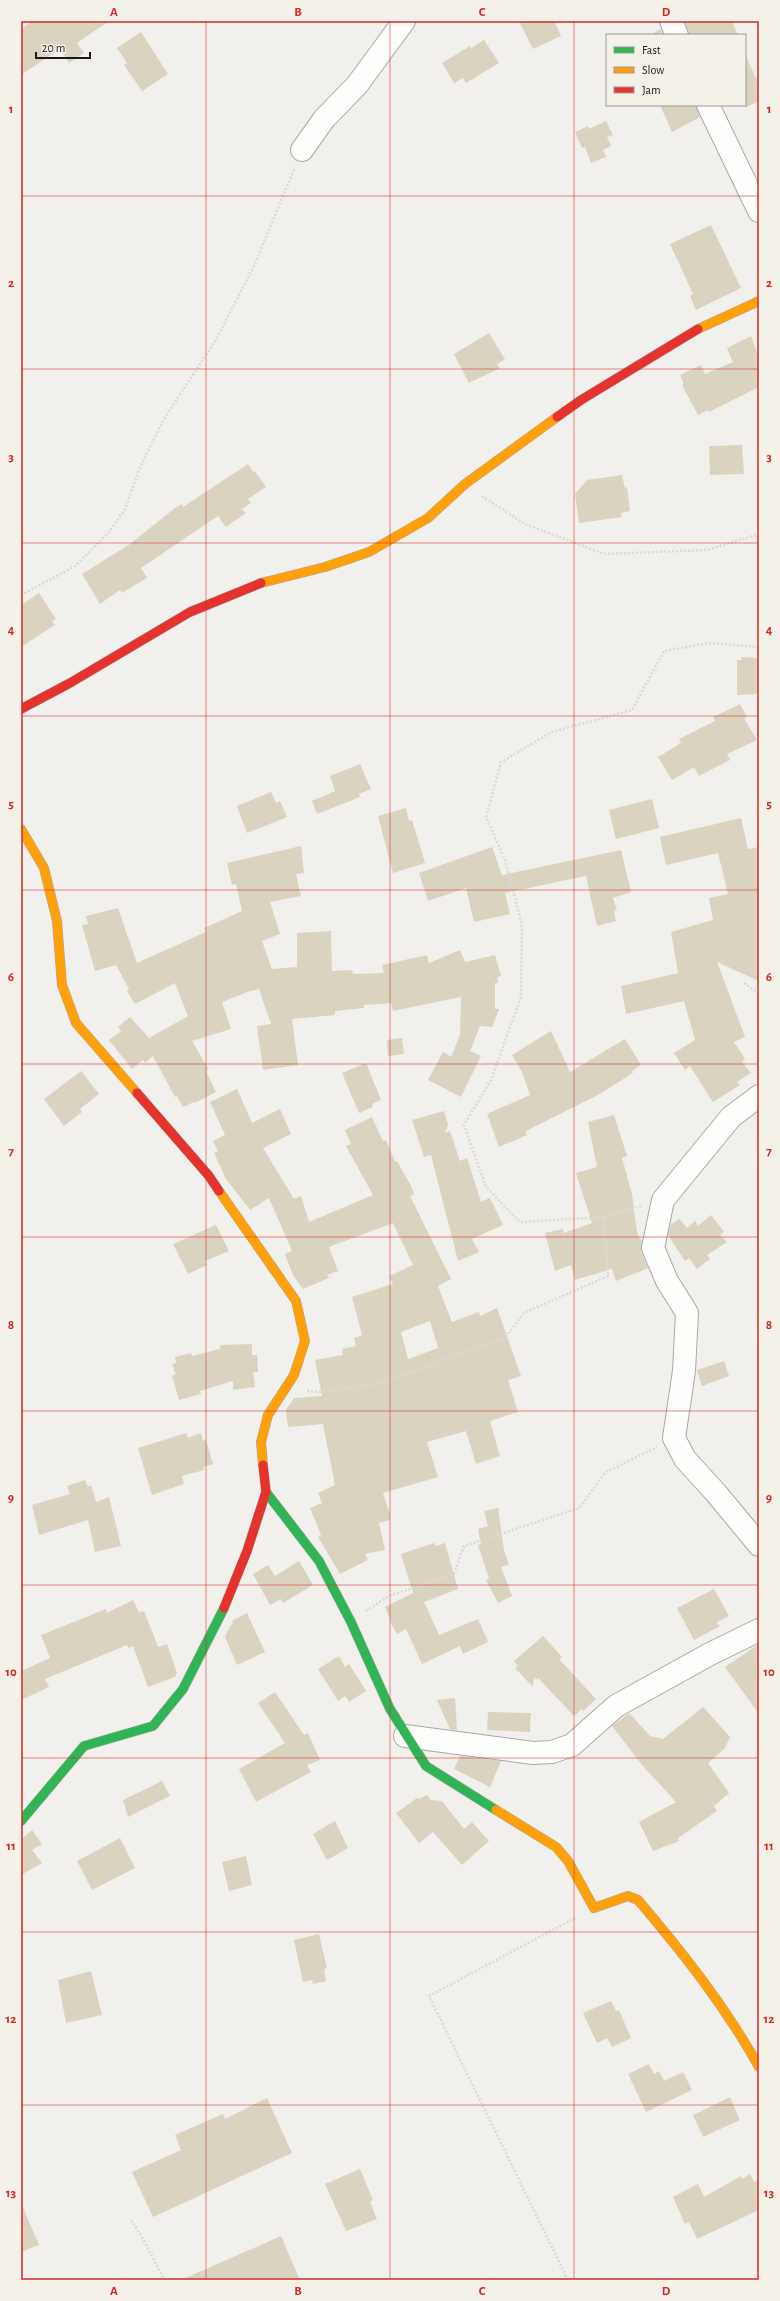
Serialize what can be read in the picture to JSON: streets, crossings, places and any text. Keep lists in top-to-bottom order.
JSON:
{
  "legend": ["Fast", "Slow", "Jam"],
  "scale_bar": "20 m",
  "grid": {
    "columns": [
      "A",
      "B",
      "C",
      "D"
    ],
    "rows": [
      "1",
      "2",
      "3",
      "4",
      "5",
      "6",
      "7",
      "8",
      "9",
      "10",
      "11",
      "12",
      "13"
    ]
  }
}
